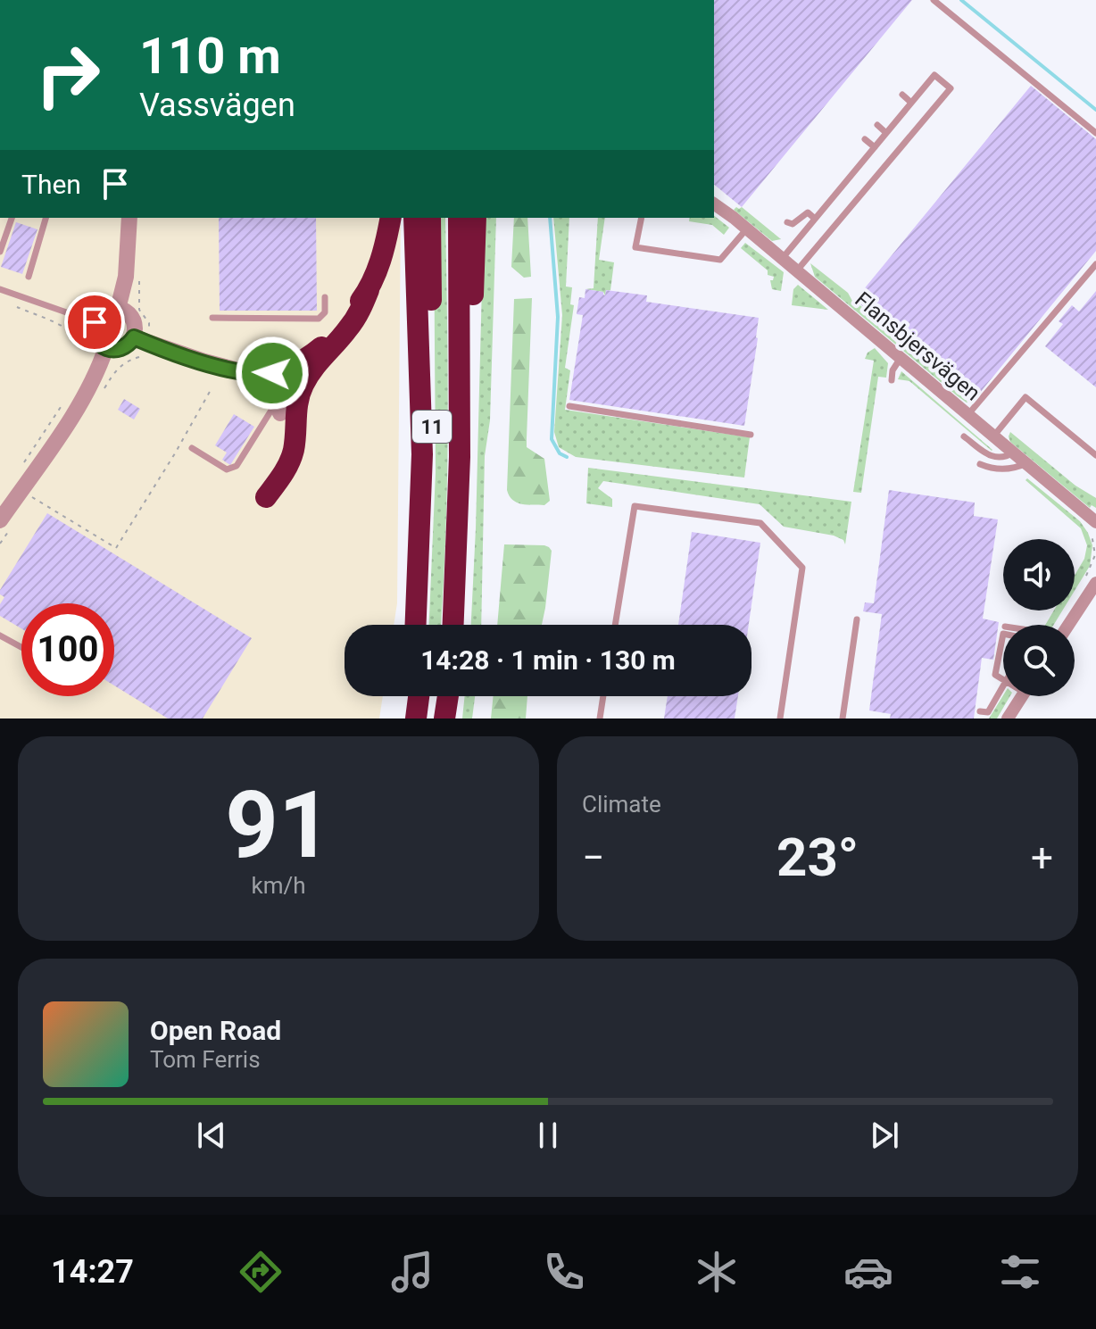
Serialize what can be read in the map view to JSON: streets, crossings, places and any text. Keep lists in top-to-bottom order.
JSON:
{
  "streets": {
    "highway": ["11"],
    "street": ["Flansbjersvägen"]
  },
  "page": {
    "turn": ["110 m", "Vassvägen"],
    "then": "Then",
    "limit": "100",
    "trip": "14:28 · 1 min · 130 m",
    "tile": [
      ["91", "km/h"],
      "Climate"
    ],
    "heat": ["−", "23°", "+"],
    "song": ["Open Road", "Tom Ferris"],
    "tabs": "14:27"
  }
}
